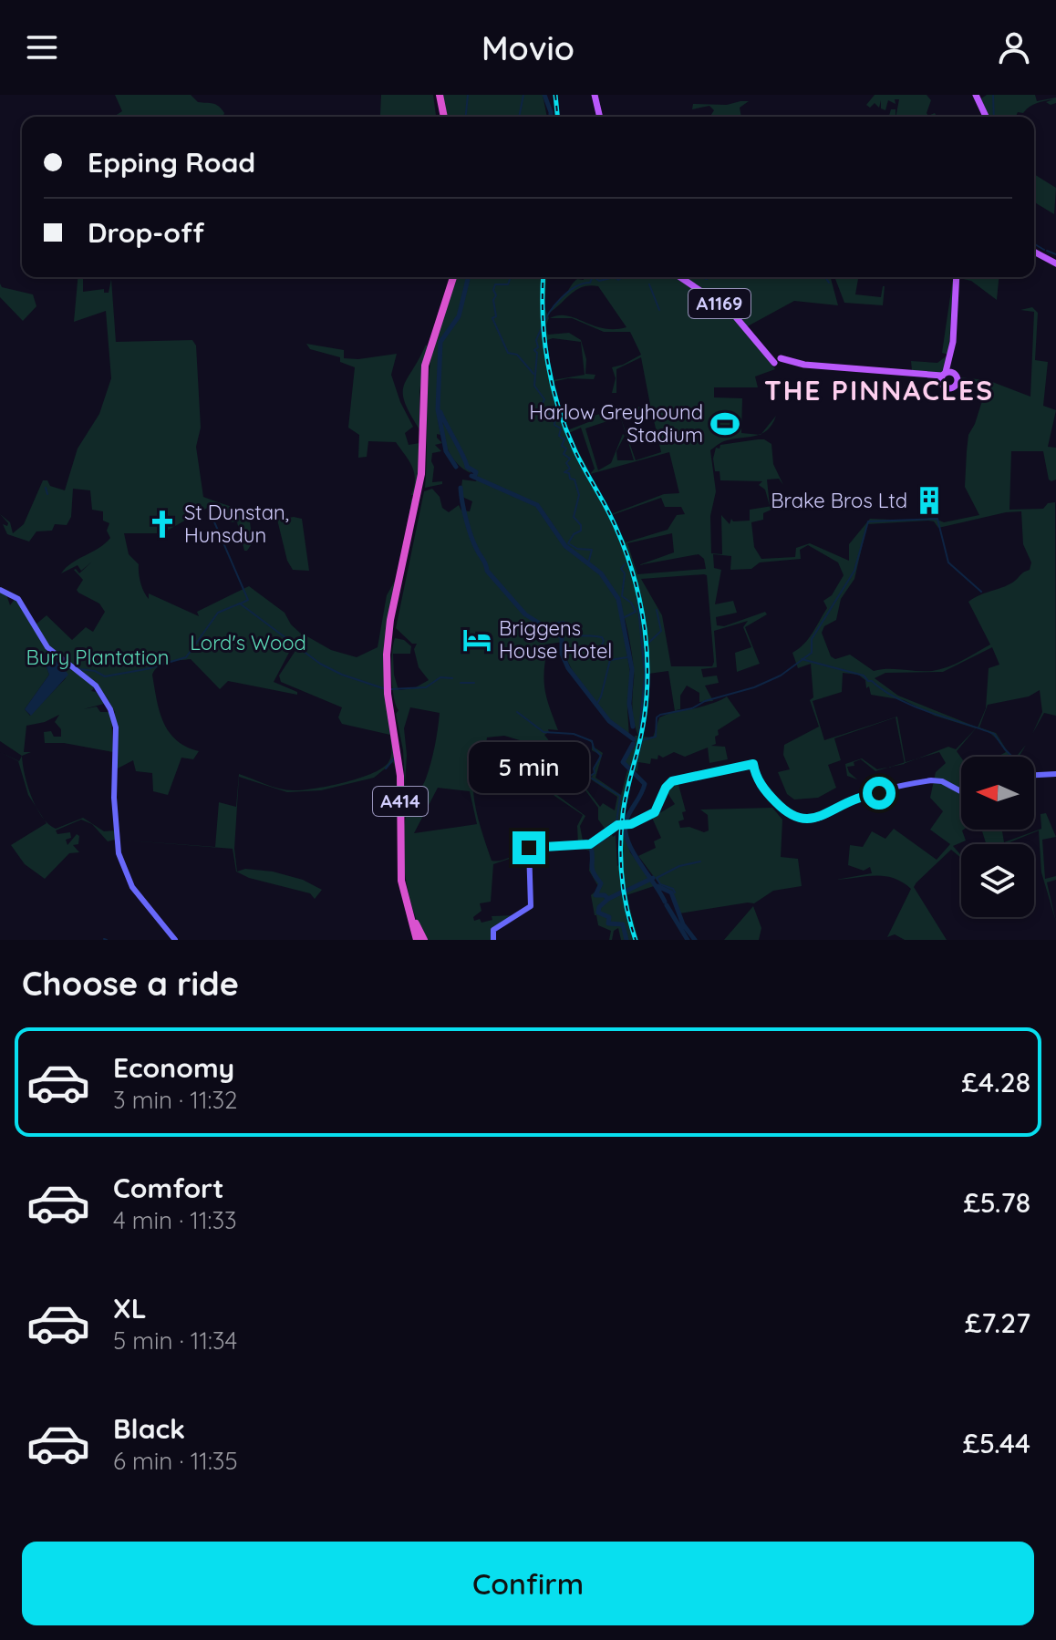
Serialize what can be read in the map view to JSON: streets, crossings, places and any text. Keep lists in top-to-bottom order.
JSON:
{
  "streets": {
    "highway": ["A414"],
    "main road": ["A1169"]
  },
  "districts": ["THE PINNACLES"],
  "parks": ["Lord's Wood", "Bury Plantation"],
  "places": {
    "sports": ["Harlow Greyhound Stadium"],
    "building": ["Brake Bros Ltd"],
    "church": ["St Dunstan, Hunsdun"],
    "hotel": ["Briggens House Hotel"]
  },
  "north": "left",
  "page": {
    "header": "Movio",
    "banner": ["Epping Road", "Drop-off"],
    "bubble": "5 min",
    "heading": "Choose a ride",
    "list": [
      {
        "name": "Economy",
        "note": "3 min · 11:32",
        "value": "£4.28"
      },
      {
        "name": "Comfort",
        "note": "4 min · 11:33",
        "value": "£5.78"
      },
      {
        "name": "XL",
        "note": "5 min · 11:34",
        "value": "£7.27"
      },
      {
        "name": "Black",
        "note": "6 min · 11:35",
        "value": "£5.44"
      }
    ],
    "buttons": "Confirm"
  }
}
